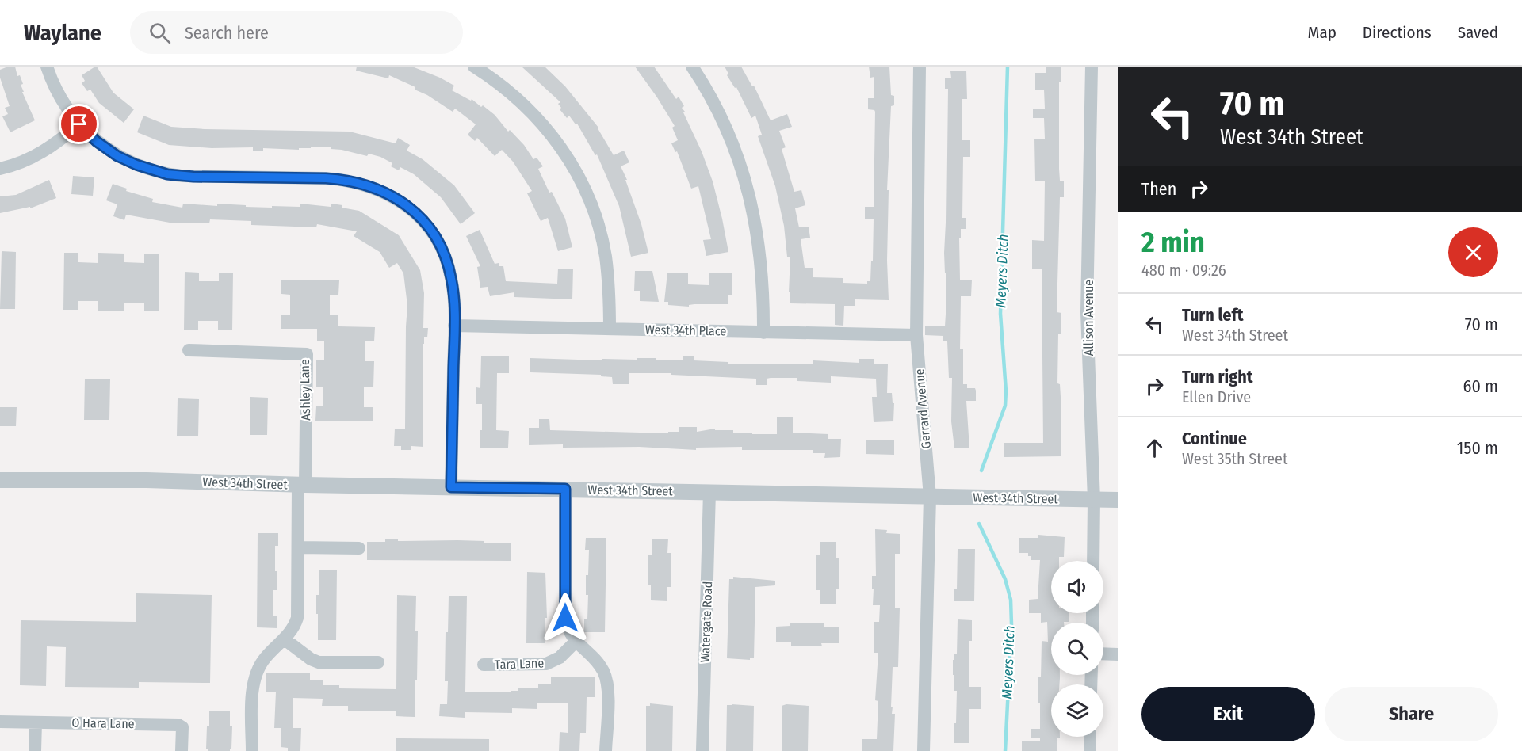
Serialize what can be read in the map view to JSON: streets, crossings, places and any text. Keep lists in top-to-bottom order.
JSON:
{
  "streets": {
    "street": [
      "Allison Avenue",
      "West 34th Place",
      "Ashley Lane",
      "Gerrard Avenue",
      "West 34th Street",
      "Watergate Road",
      "Tara Lane",
      "O Hara Lane"
    ]
  },
  "crossings": [
    ["Allison Avenue", "West 34th Street"],
    ["West 34th Place", "Gerrard Avenue"],
    ["Ashley Lane", "West 34th Street"],
    ["Gerrard Avenue", "West 34th Street"],
    ["West 34th Street", "Watergate Road"]
  ],
  "water": ["Meyers Ditch"],
  "page": {
    "header": "Waylane",
    "search": "Search here",
    "nav": ["Map", "Directions", "Saved"],
    "turn": ["70 m", "West 34th Street"],
    "then": "Then",
    "heading": ["2 min", "480 m · 09:26"],
    "list": [
      {
        "name": "Turn left",
        "note": "West 34th Street",
        "value": "70 m"
      },
      {
        "name": "Turn right",
        "note": "Ellen Drive",
        "value": "60 m"
      },
      {
        "name": "Continue",
        "note": "West 35th Street",
        "value": "150 m"
      }
    ],
    "buttons": ["Exit", "Share"]
  }
}
